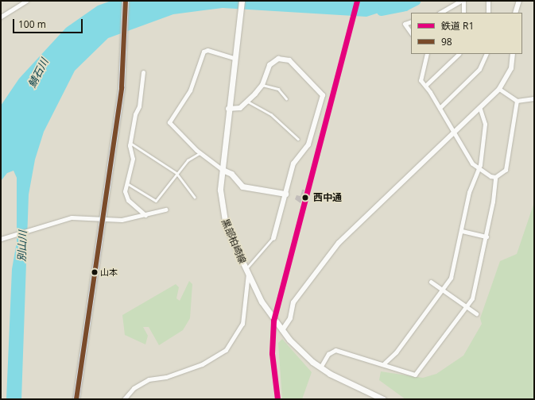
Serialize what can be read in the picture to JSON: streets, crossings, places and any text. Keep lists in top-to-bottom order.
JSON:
{
  "streets": {
    "main road": ["黒部柏崎線"]
  },
  "water": ["鯖石川", "別山川"],
  "places": ["西中通", "山本"],
  "lines": ["rail line R1", "transit line 98"],
  "legend": ["鉄道 R1", "98"],
  "scale_bar": "100 m"
}
